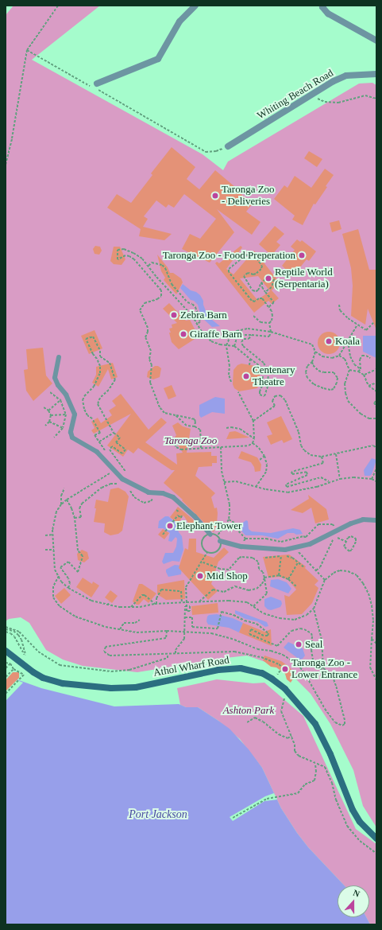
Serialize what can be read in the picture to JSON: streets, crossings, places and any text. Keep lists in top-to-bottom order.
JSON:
{
  "streets": {
    "main road": ["Athol Wharf Road"],
    "street": ["Whiting Beach Road"]
  },
  "water": ["Port Jackson"],
  "parks": ["Taronga Zoo", "Ashton Park"],
  "places": [
    "Taronga Zoo - Deliveries",
    "Taronga Zoo - Food Preperation",
    "Reptile World (Serpentaria)",
    "Zebra Barn",
    "Giraffe Barn",
    "Koala",
    "Centenary Theatre",
    "Elephant Tower",
    "Mid Shop",
    "Seal",
    "Taronga Zoo - Lower Entrance"
  ],
  "north": "top"
}
